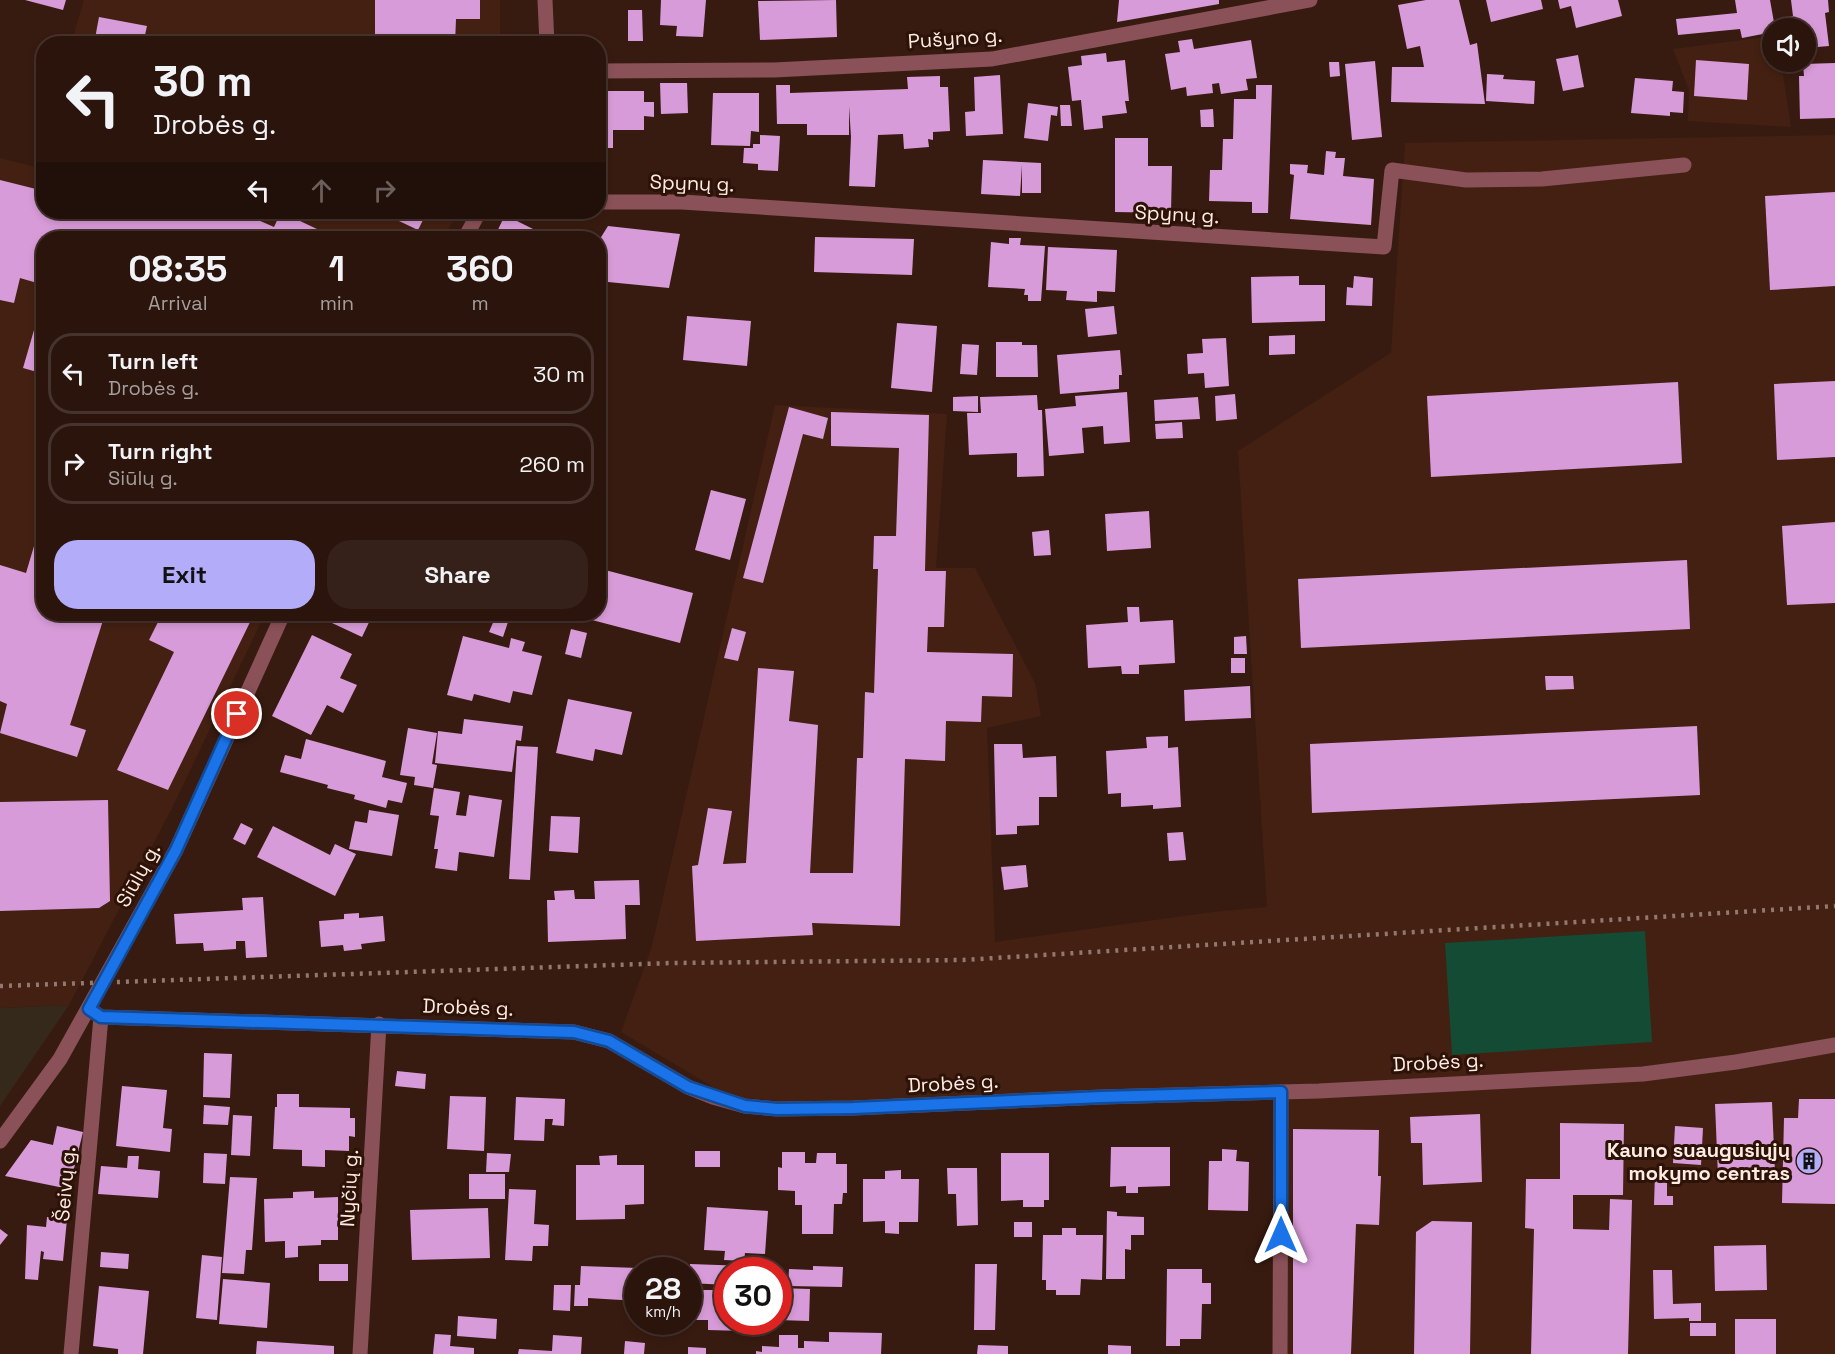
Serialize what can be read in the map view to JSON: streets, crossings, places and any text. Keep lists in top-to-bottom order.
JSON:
{
  "streets": {
    "street": [
      "Pušyno g.",
      "Spynų g.",
      "Siūlų g.",
      "Drobės g.",
      "Šeivų g.",
      "Nyčių g."
    ]
  },
  "crossings": [
    ["Siūlų g.", "Drobės g."],
    ["Siūlų g.", "Šeivų g."],
    ["Drobės g.", "Šeivų g."],
    ["Drobės g.", "Nyčių g."]
  ],
  "places": {
    "building": ["Kauno suaugusiųjų mokymo centras"]
  },
  "page": {
    "turn": ["30 m", "Drobės g."],
    "eta": [
      "08:35",
      "Arrival",
      "1",
      "min",
      "360",
      "m"
    ],
    "list": [
      {
        "name": "Turn left",
        "note": "Drobės g.",
        "value": "30 m"
      },
      {
        "name": "Turn right",
        "note": "Siūlų g.",
        "value": "260 m"
      }
    ],
    "buttons": ["Exit", "Share"],
    "speed": "28 km/h",
    "limit": "30"
  }
}
